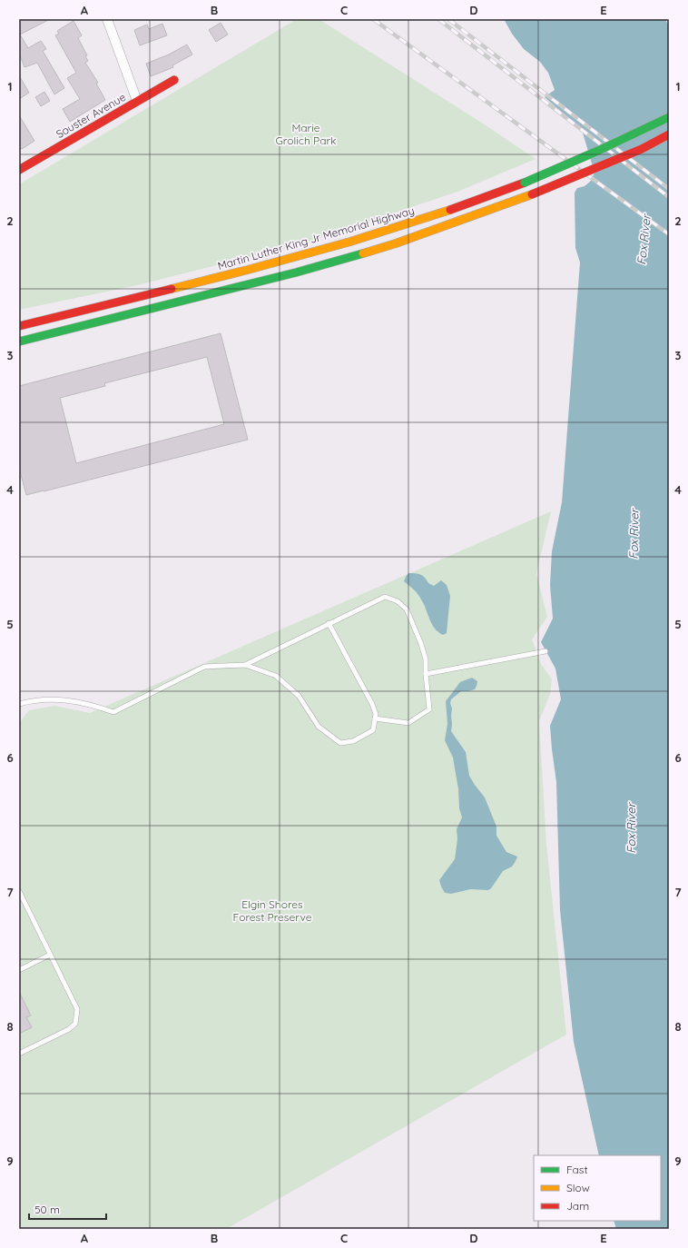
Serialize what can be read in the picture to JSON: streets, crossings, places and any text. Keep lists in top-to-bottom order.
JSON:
{
  "streets": {
    "main road": ["Souster Avenue", "Martin Luther King Jr Memorial Highway"]
  },
  "water": ["Fox River"],
  "parks": ["Marie Grolich Park", "Elgin Shores Forest Preserve"],
  "legend": ["Fast", "Slow", "Jam"],
  "scale_bar": "50 m",
  "grid": {
    "columns": [
      "A",
      "B",
      "C",
      "D",
      "E"
    ],
    "rows": [
      "1",
      "2",
      "3",
      "4",
      "5",
      "6",
      "7",
      "8",
      "9"
    ]
  }
}
